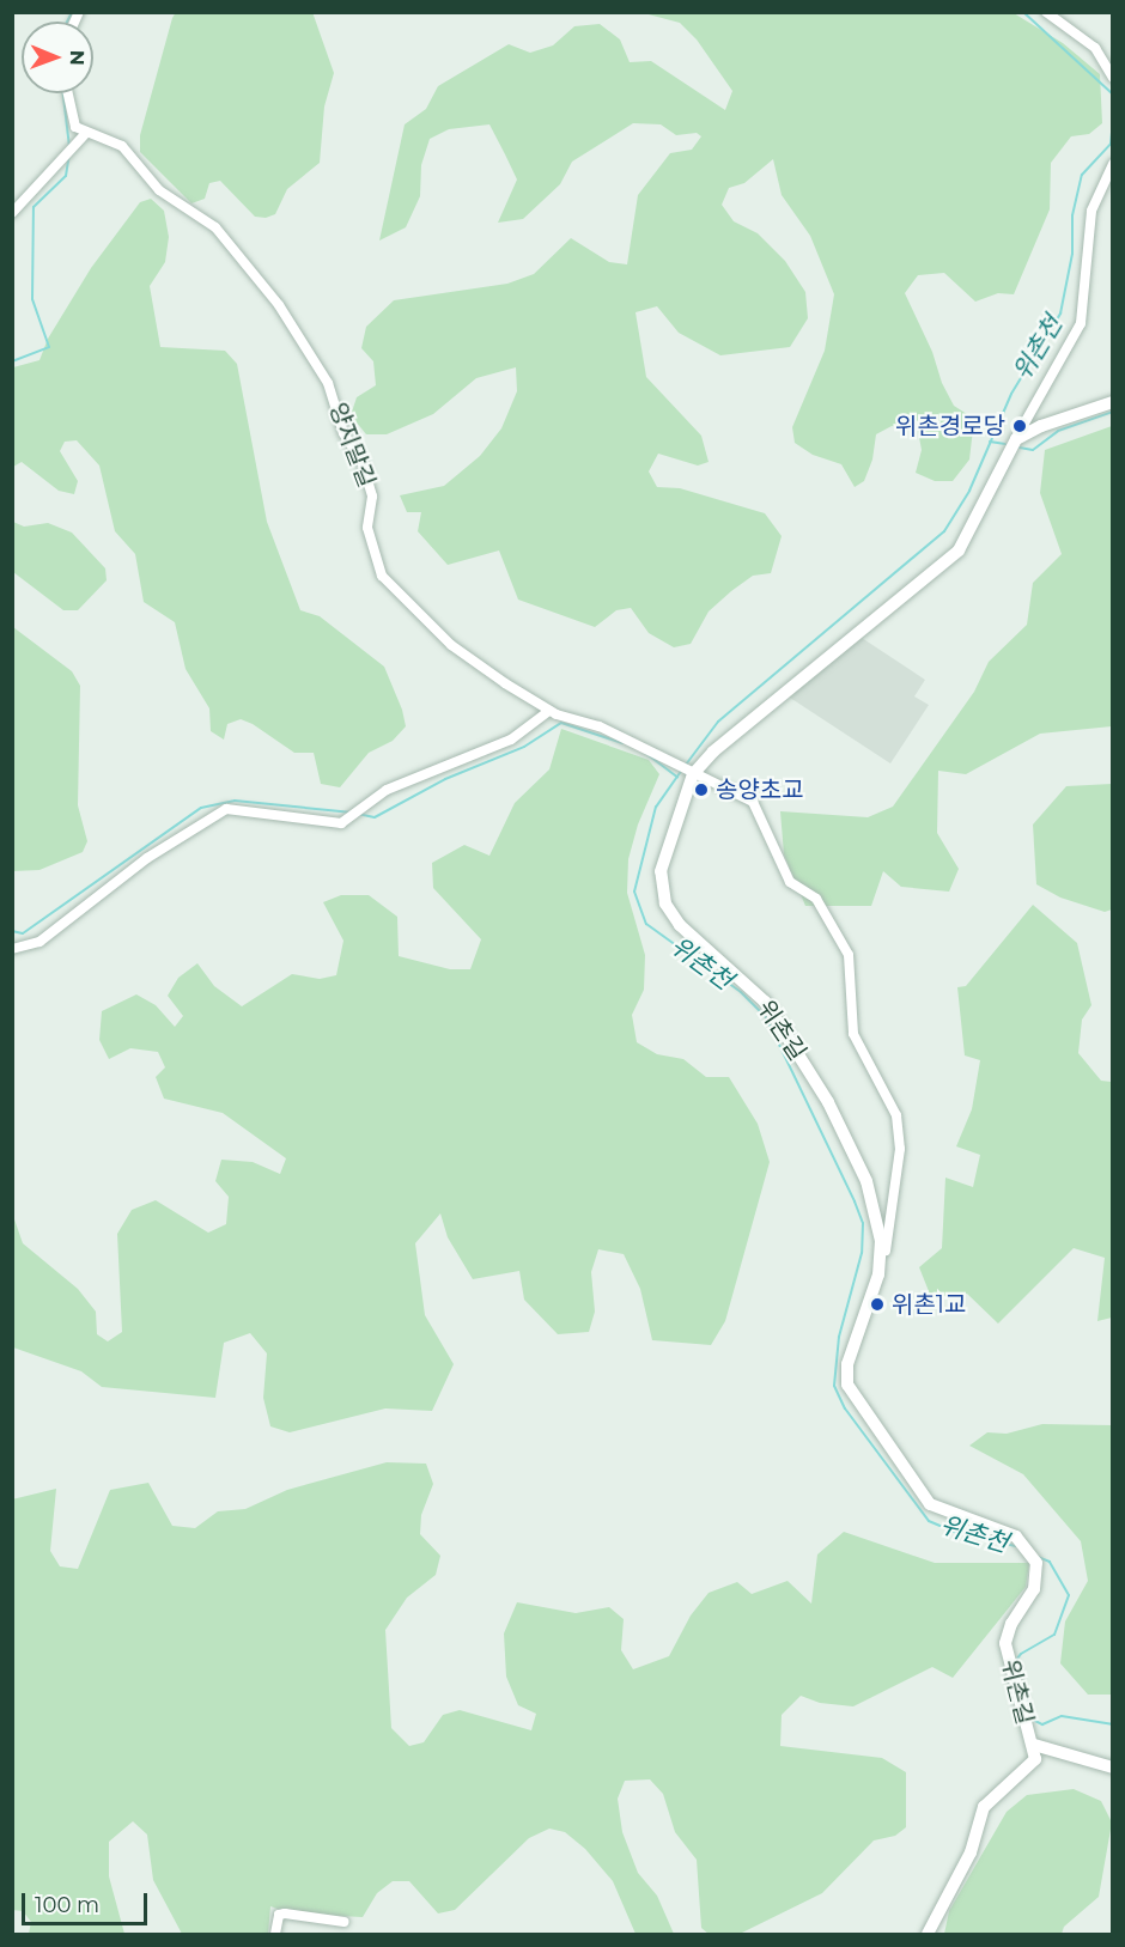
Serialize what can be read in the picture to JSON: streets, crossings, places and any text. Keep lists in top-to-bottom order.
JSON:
{
  "streets": {
    "street": ["양지말길", "위촌길"]
  },
  "crossings": [
    ["양지말길", "위촌길"]
  ],
  "water": ["위촌천"],
  "places": ["위촌경로당", "송양초교", "위촌1교"],
  "scale_bar": "100 m",
  "north": "right"
}
